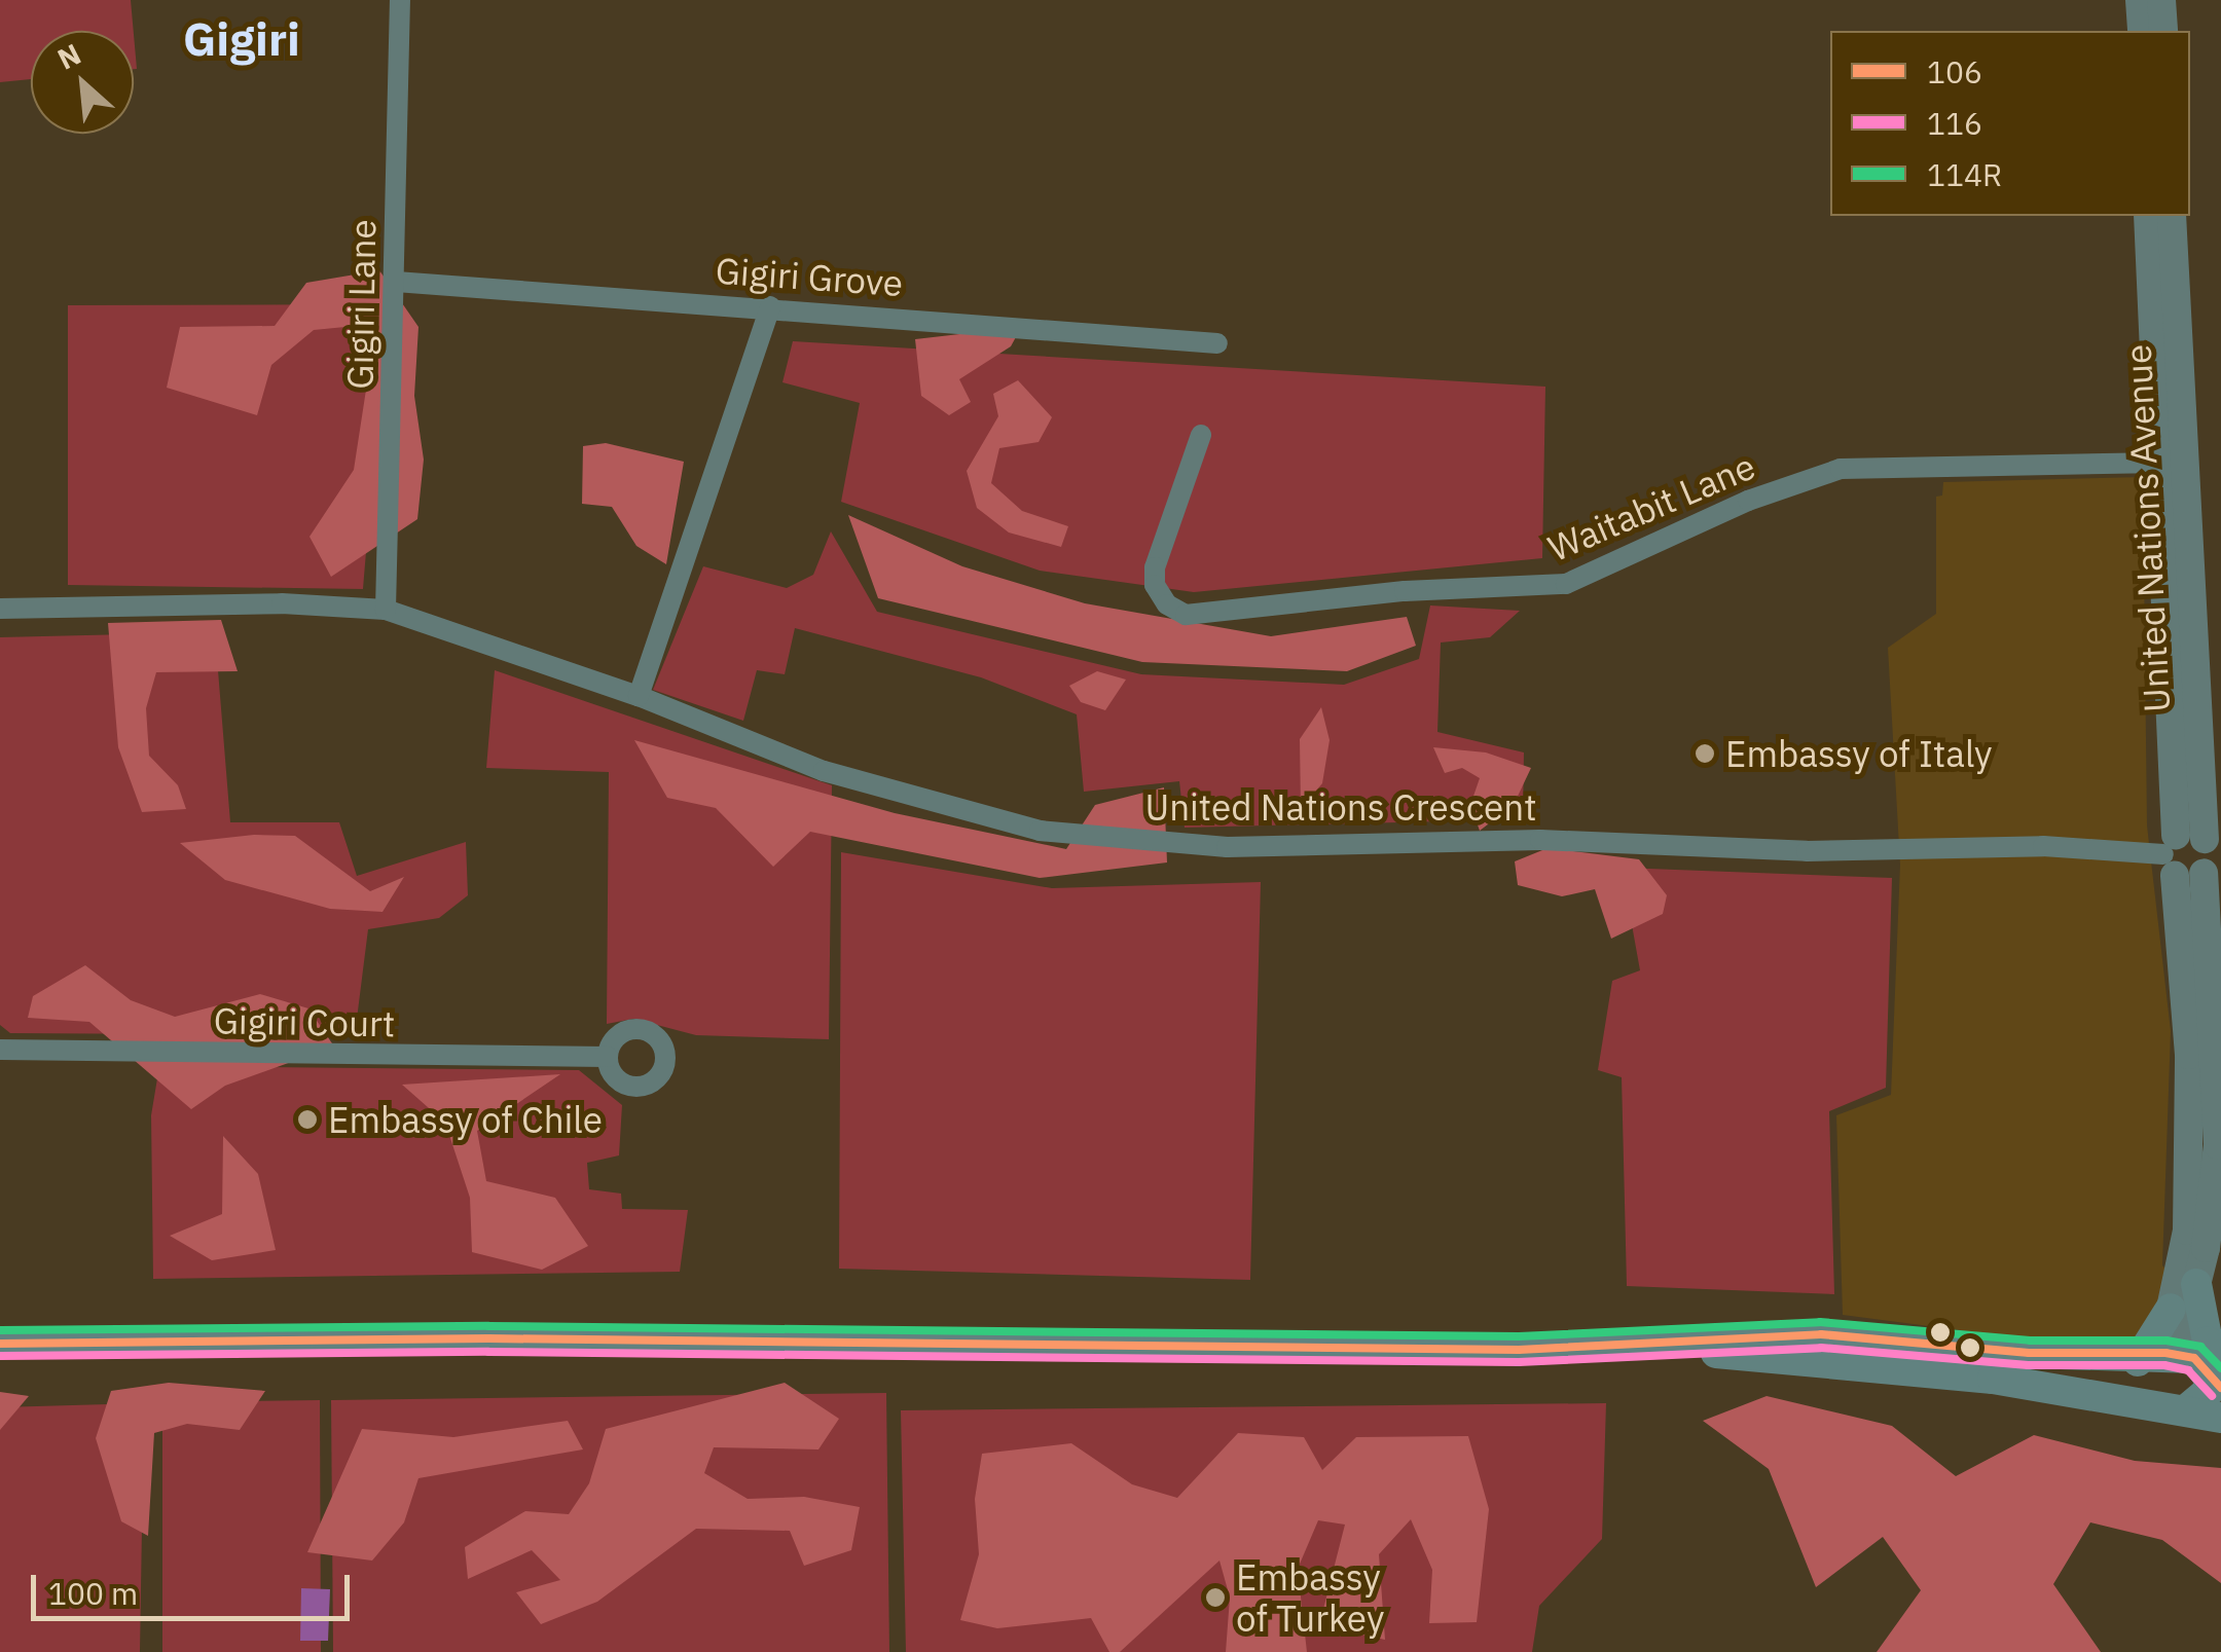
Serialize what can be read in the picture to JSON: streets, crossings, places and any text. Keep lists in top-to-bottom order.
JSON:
{
  "streets": {
    "street": [
      "Gigiri Grove",
      "Gigiri Lane",
      "Waitabit Lane",
      "United Nations Avenue",
      "United Nations Crescent",
      "Gigiri Court"
    ]
  },
  "crossings": [
    ["Gigiri Grove", "Gigiri Lane"],
    ["Gigiri Lane", "United Nations Crescent"],
    ["Waitabit Lane", "United Nations Avenue"],
    ["United Nations Avenue", "United Nations Crescent"]
  ],
  "districts": ["Gigiri"],
  "places": ["Embassy of Italy", "Embassy of Chile", "Embassy of Turkey"],
  "lines": ["transit line 114R", "transit line 106", "transit line 116"],
  "legend": ["106", "116", "114R"],
  "scale_bar": "100 m",
  "north": "top left"
}
